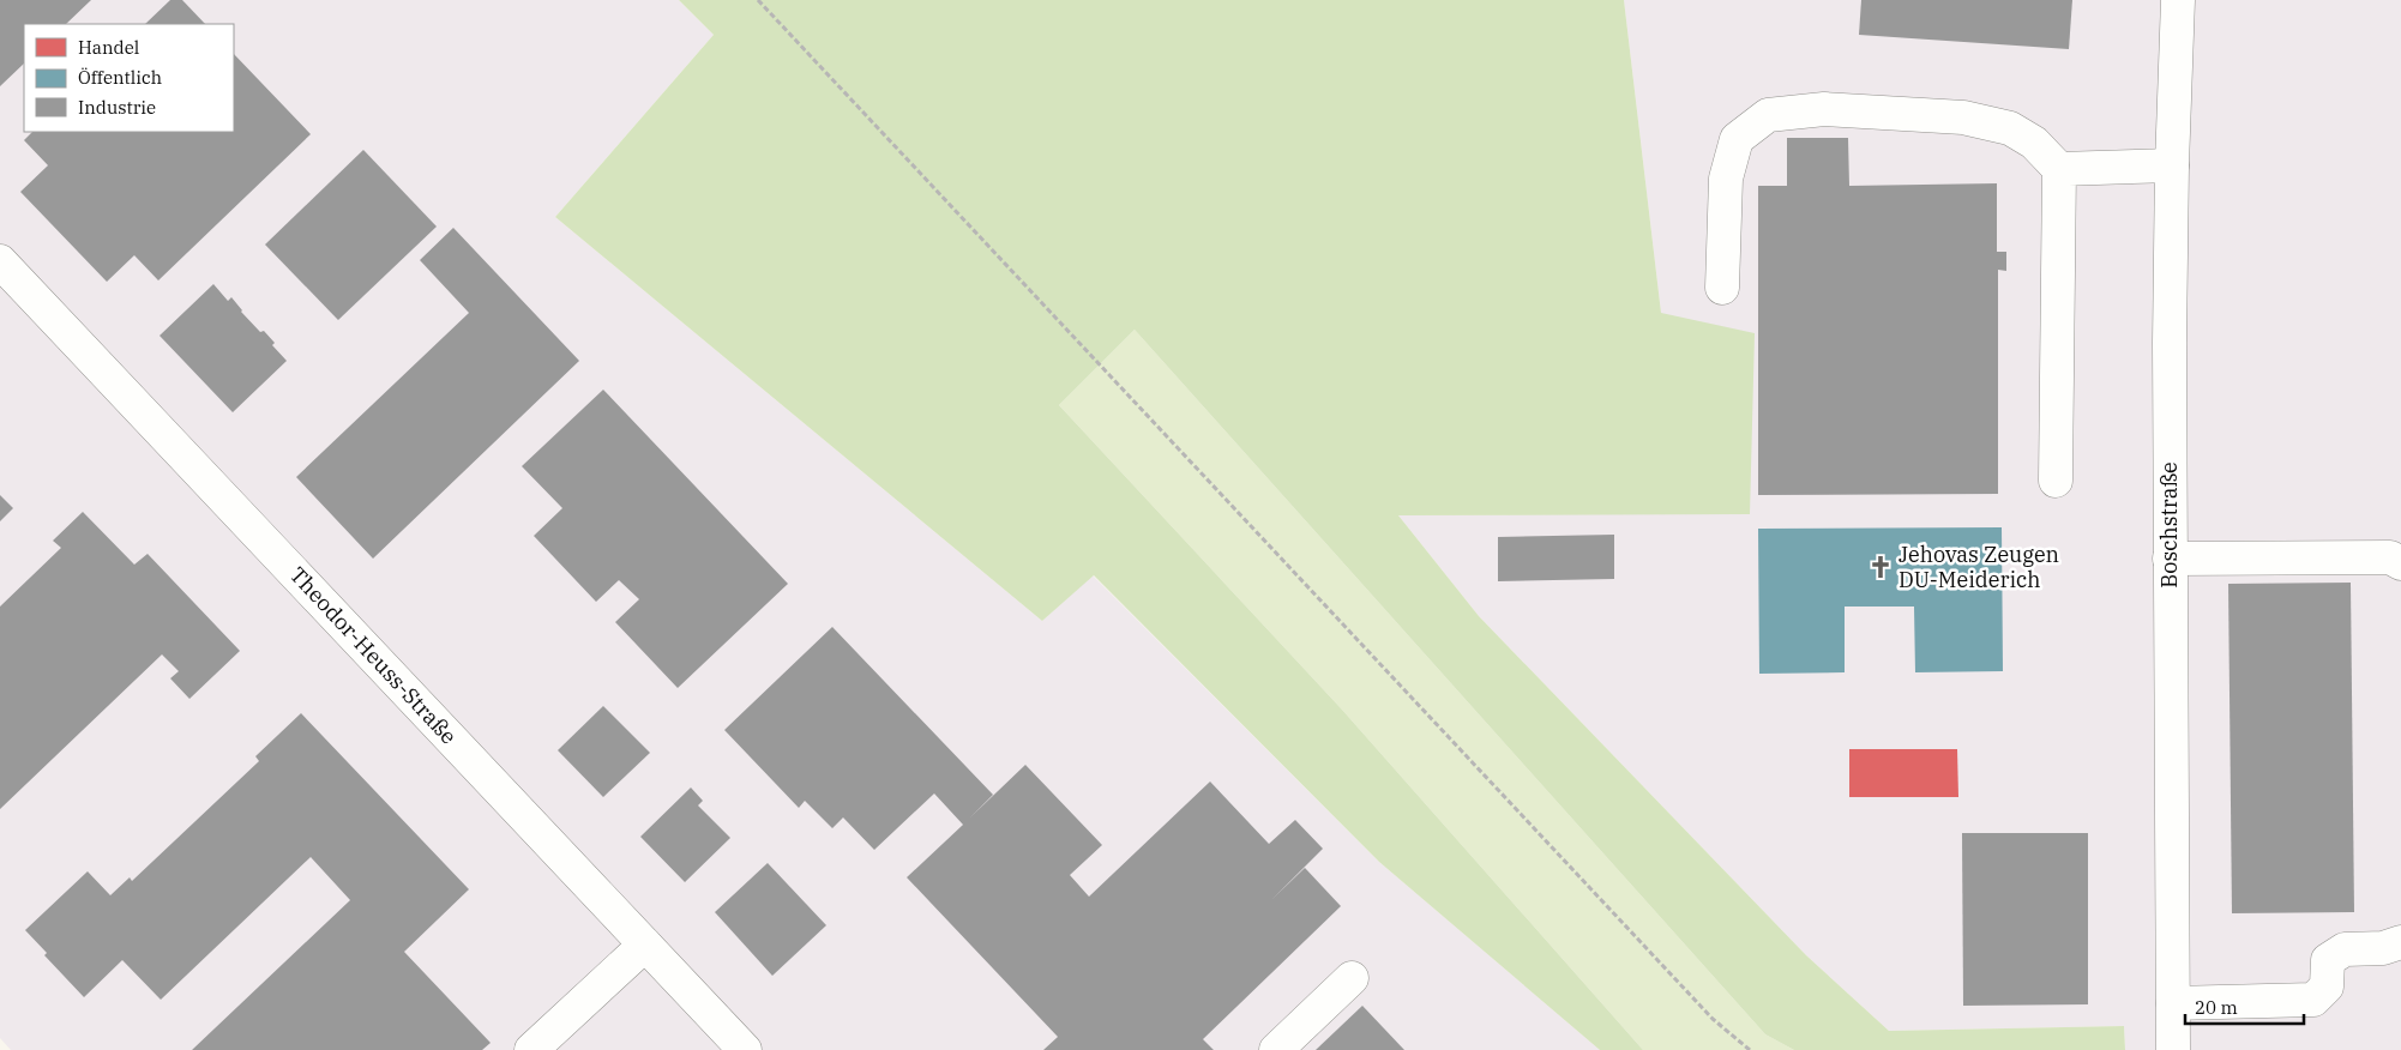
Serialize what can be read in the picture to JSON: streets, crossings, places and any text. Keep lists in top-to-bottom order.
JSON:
{
  "streets": {
    "street": ["Boschstraße", "Theodor-Heuss-Straße"]
  },
  "places": {
    "church": ["Jehovas Zeugen DU-Meiderich"]
  },
  "legend": ["Handel", "Öffentlich", "Industrie"],
  "scale_bar": "20 m"
}
